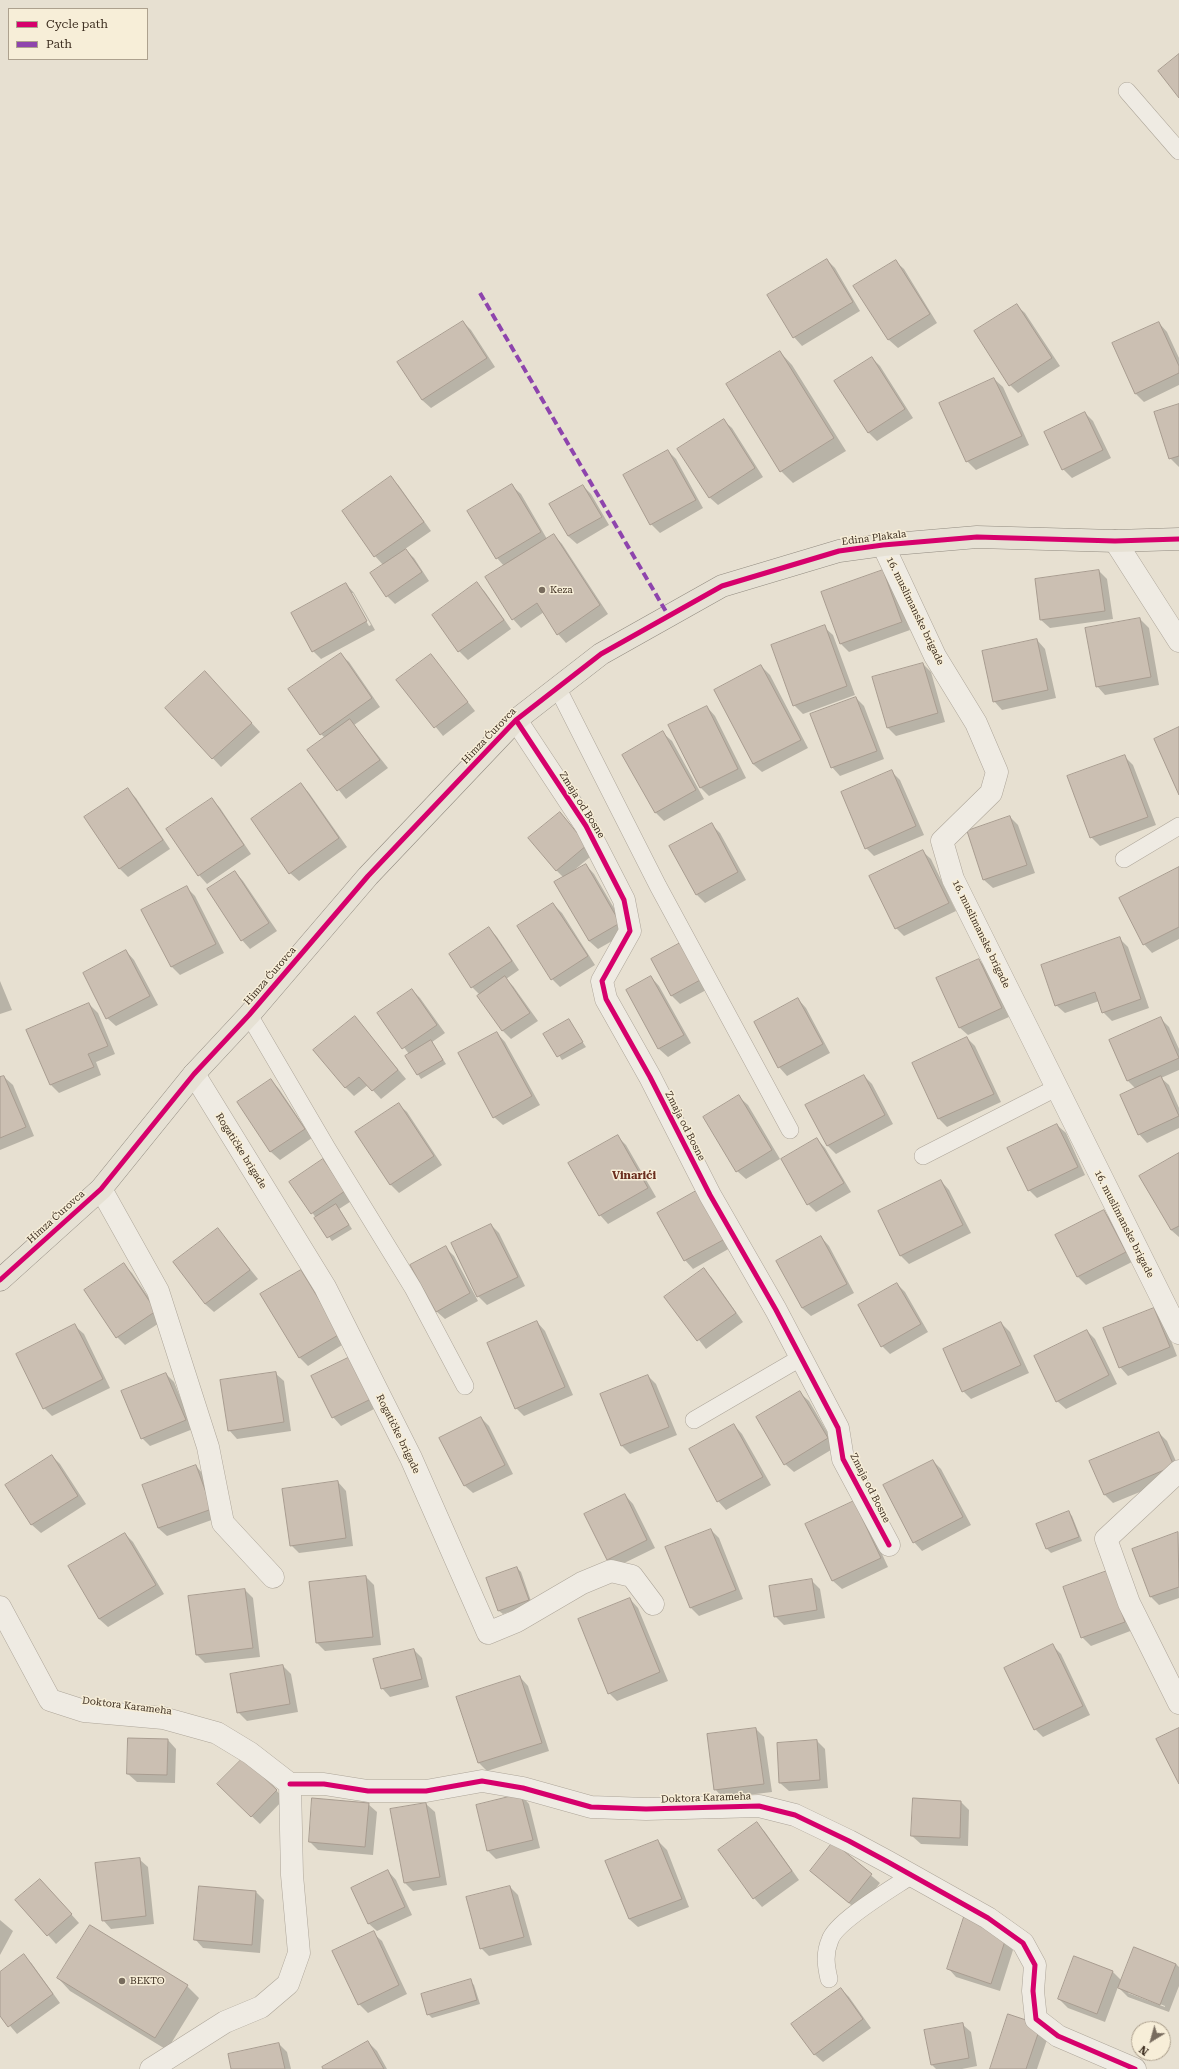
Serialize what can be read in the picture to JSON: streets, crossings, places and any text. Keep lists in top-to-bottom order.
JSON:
{
  "streets": {
    "main road": ["Edina Plakala", "Himza Ćurovca"],
    "street": [
      "16. muslimanske brigade",
      "Zmaja od Bosne",
      "Rogatičke brigade",
      "Doktora Karameha"
    ]
  },
  "crossings": [
    ["Edina Plakala", "16. muslimanske brigade"],
    ["Edina Plakala", "Himza Ćurovca"],
    ["Himza Ćurovca", "Zmaja od Bosne"],
    ["Himza Ćurovca", "Rogatičke brigade"]
  ],
  "districts": ["Vinarići"],
  "places": ["Keza", "BEKTO"],
  "legend": ["Cycle path", "Path"],
  "north": "bottom left"
}
